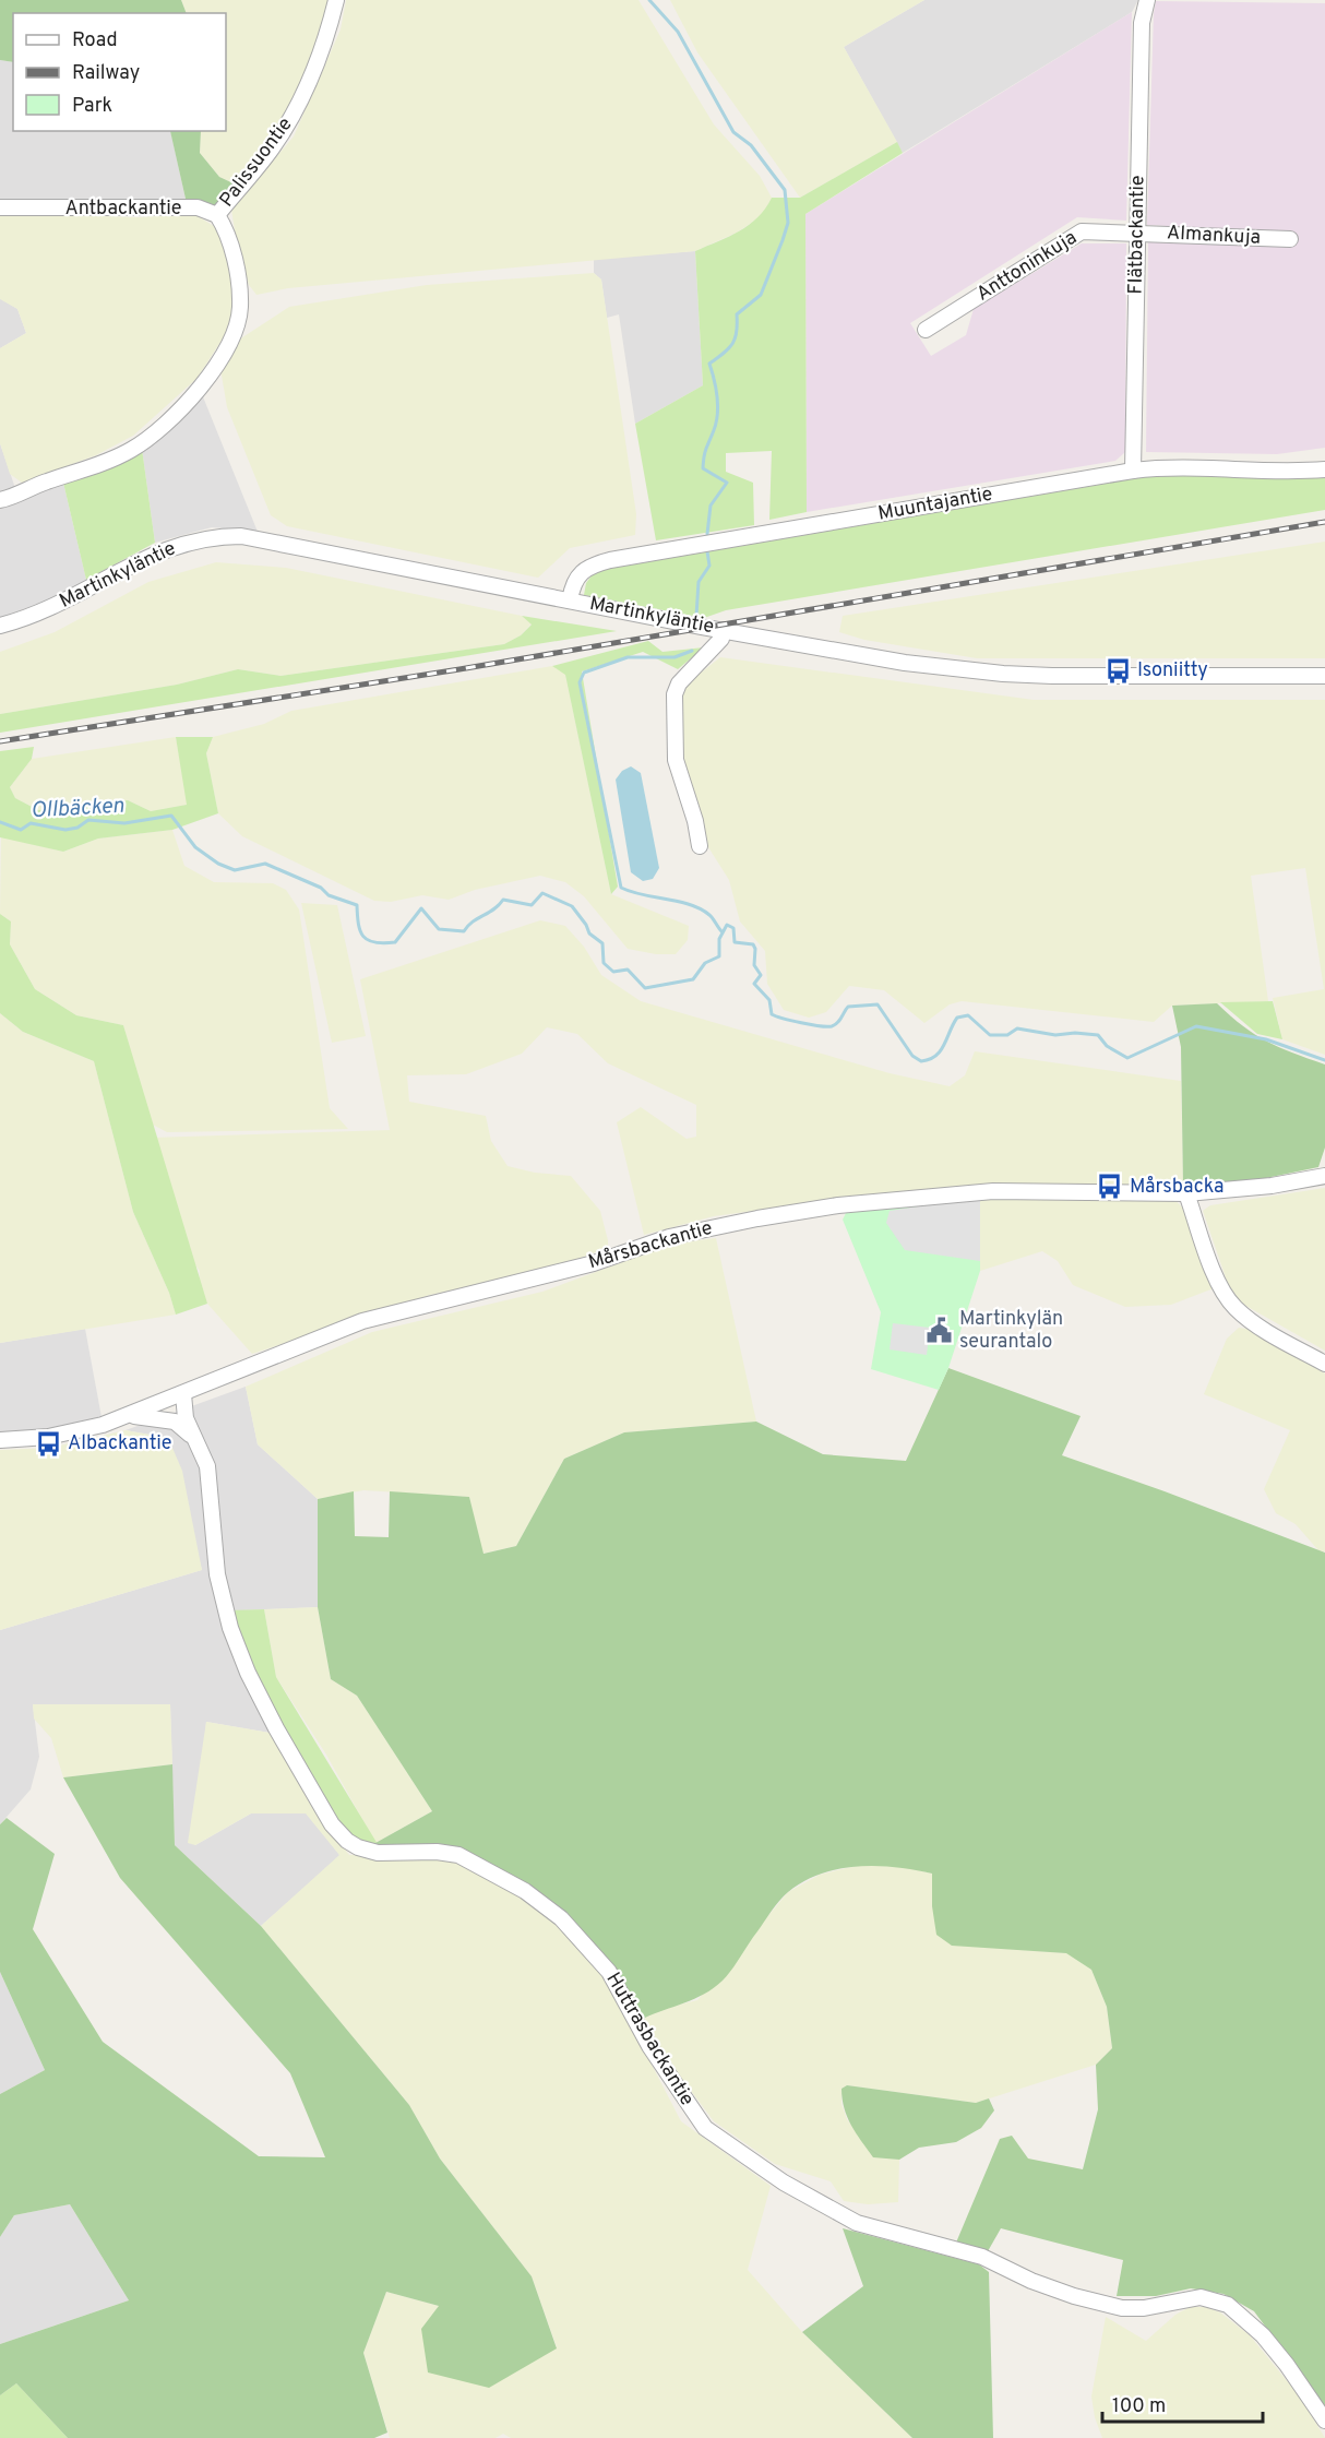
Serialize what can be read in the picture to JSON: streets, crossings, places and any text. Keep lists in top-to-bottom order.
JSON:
{
  "streets": {
    "street": [
      "Palissuontie",
      "Antbackantie",
      "Flätbackantie",
      "Almankuja",
      "Anttoninkuja",
      "Muuntajantie",
      "Martinkyläntie",
      "Mårsbackantie",
      "Huttrasbackantie"
    ]
  },
  "crossings": [
    ["Palissuontie", "Antbackantie"],
    ["Flätbackantie", "Almankuja"],
    ["Flätbackantie", "Anttoninkuja"],
    ["Flätbackantie", "Muuntajantie"],
    ["Almankuja", "Anttoninkuja"],
    ["Muuntajantie", "Martinkyläntie"],
    ["Mårsbackantie", "Huttrasbackantie"]
  ],
  "water": ["Ollbäcken"],
  "places": {
    "bus stop": ["Isoniitty", "Mårsbacka", "Albackantie"],
    "public building": ["Martinkylän seurantalo"]
  },
  "legend": ["Road", "Railway", "Park"],
  "scale_bar": "100 m"
}
